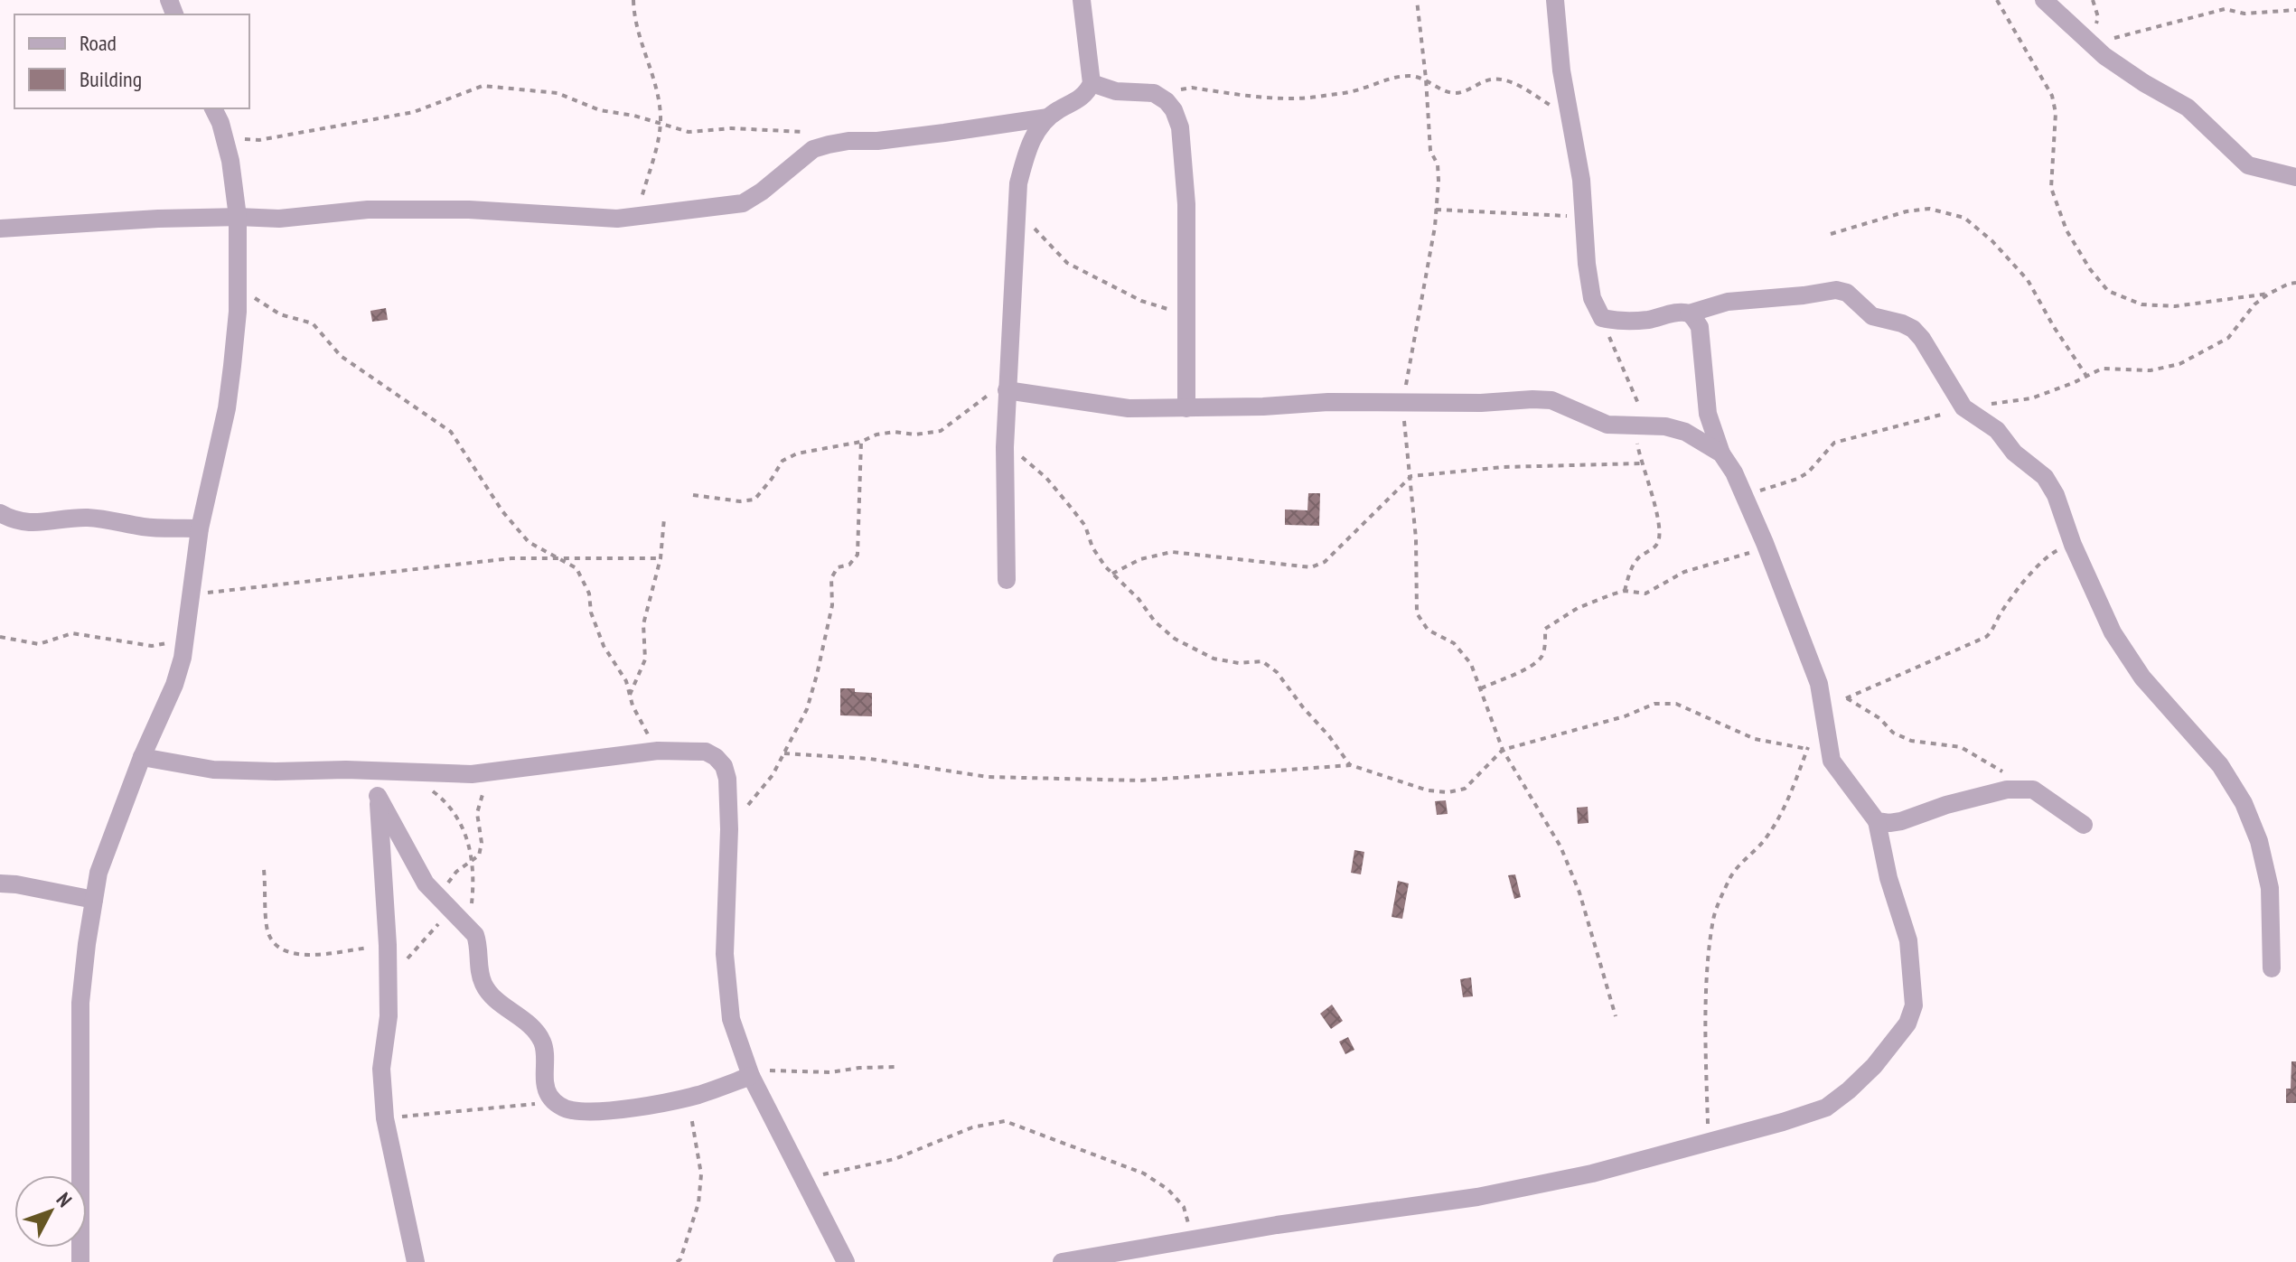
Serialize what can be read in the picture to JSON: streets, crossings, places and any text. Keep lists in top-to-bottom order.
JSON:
{
  "legend": ["Road", "Building"],
  "north": "top right"
}
